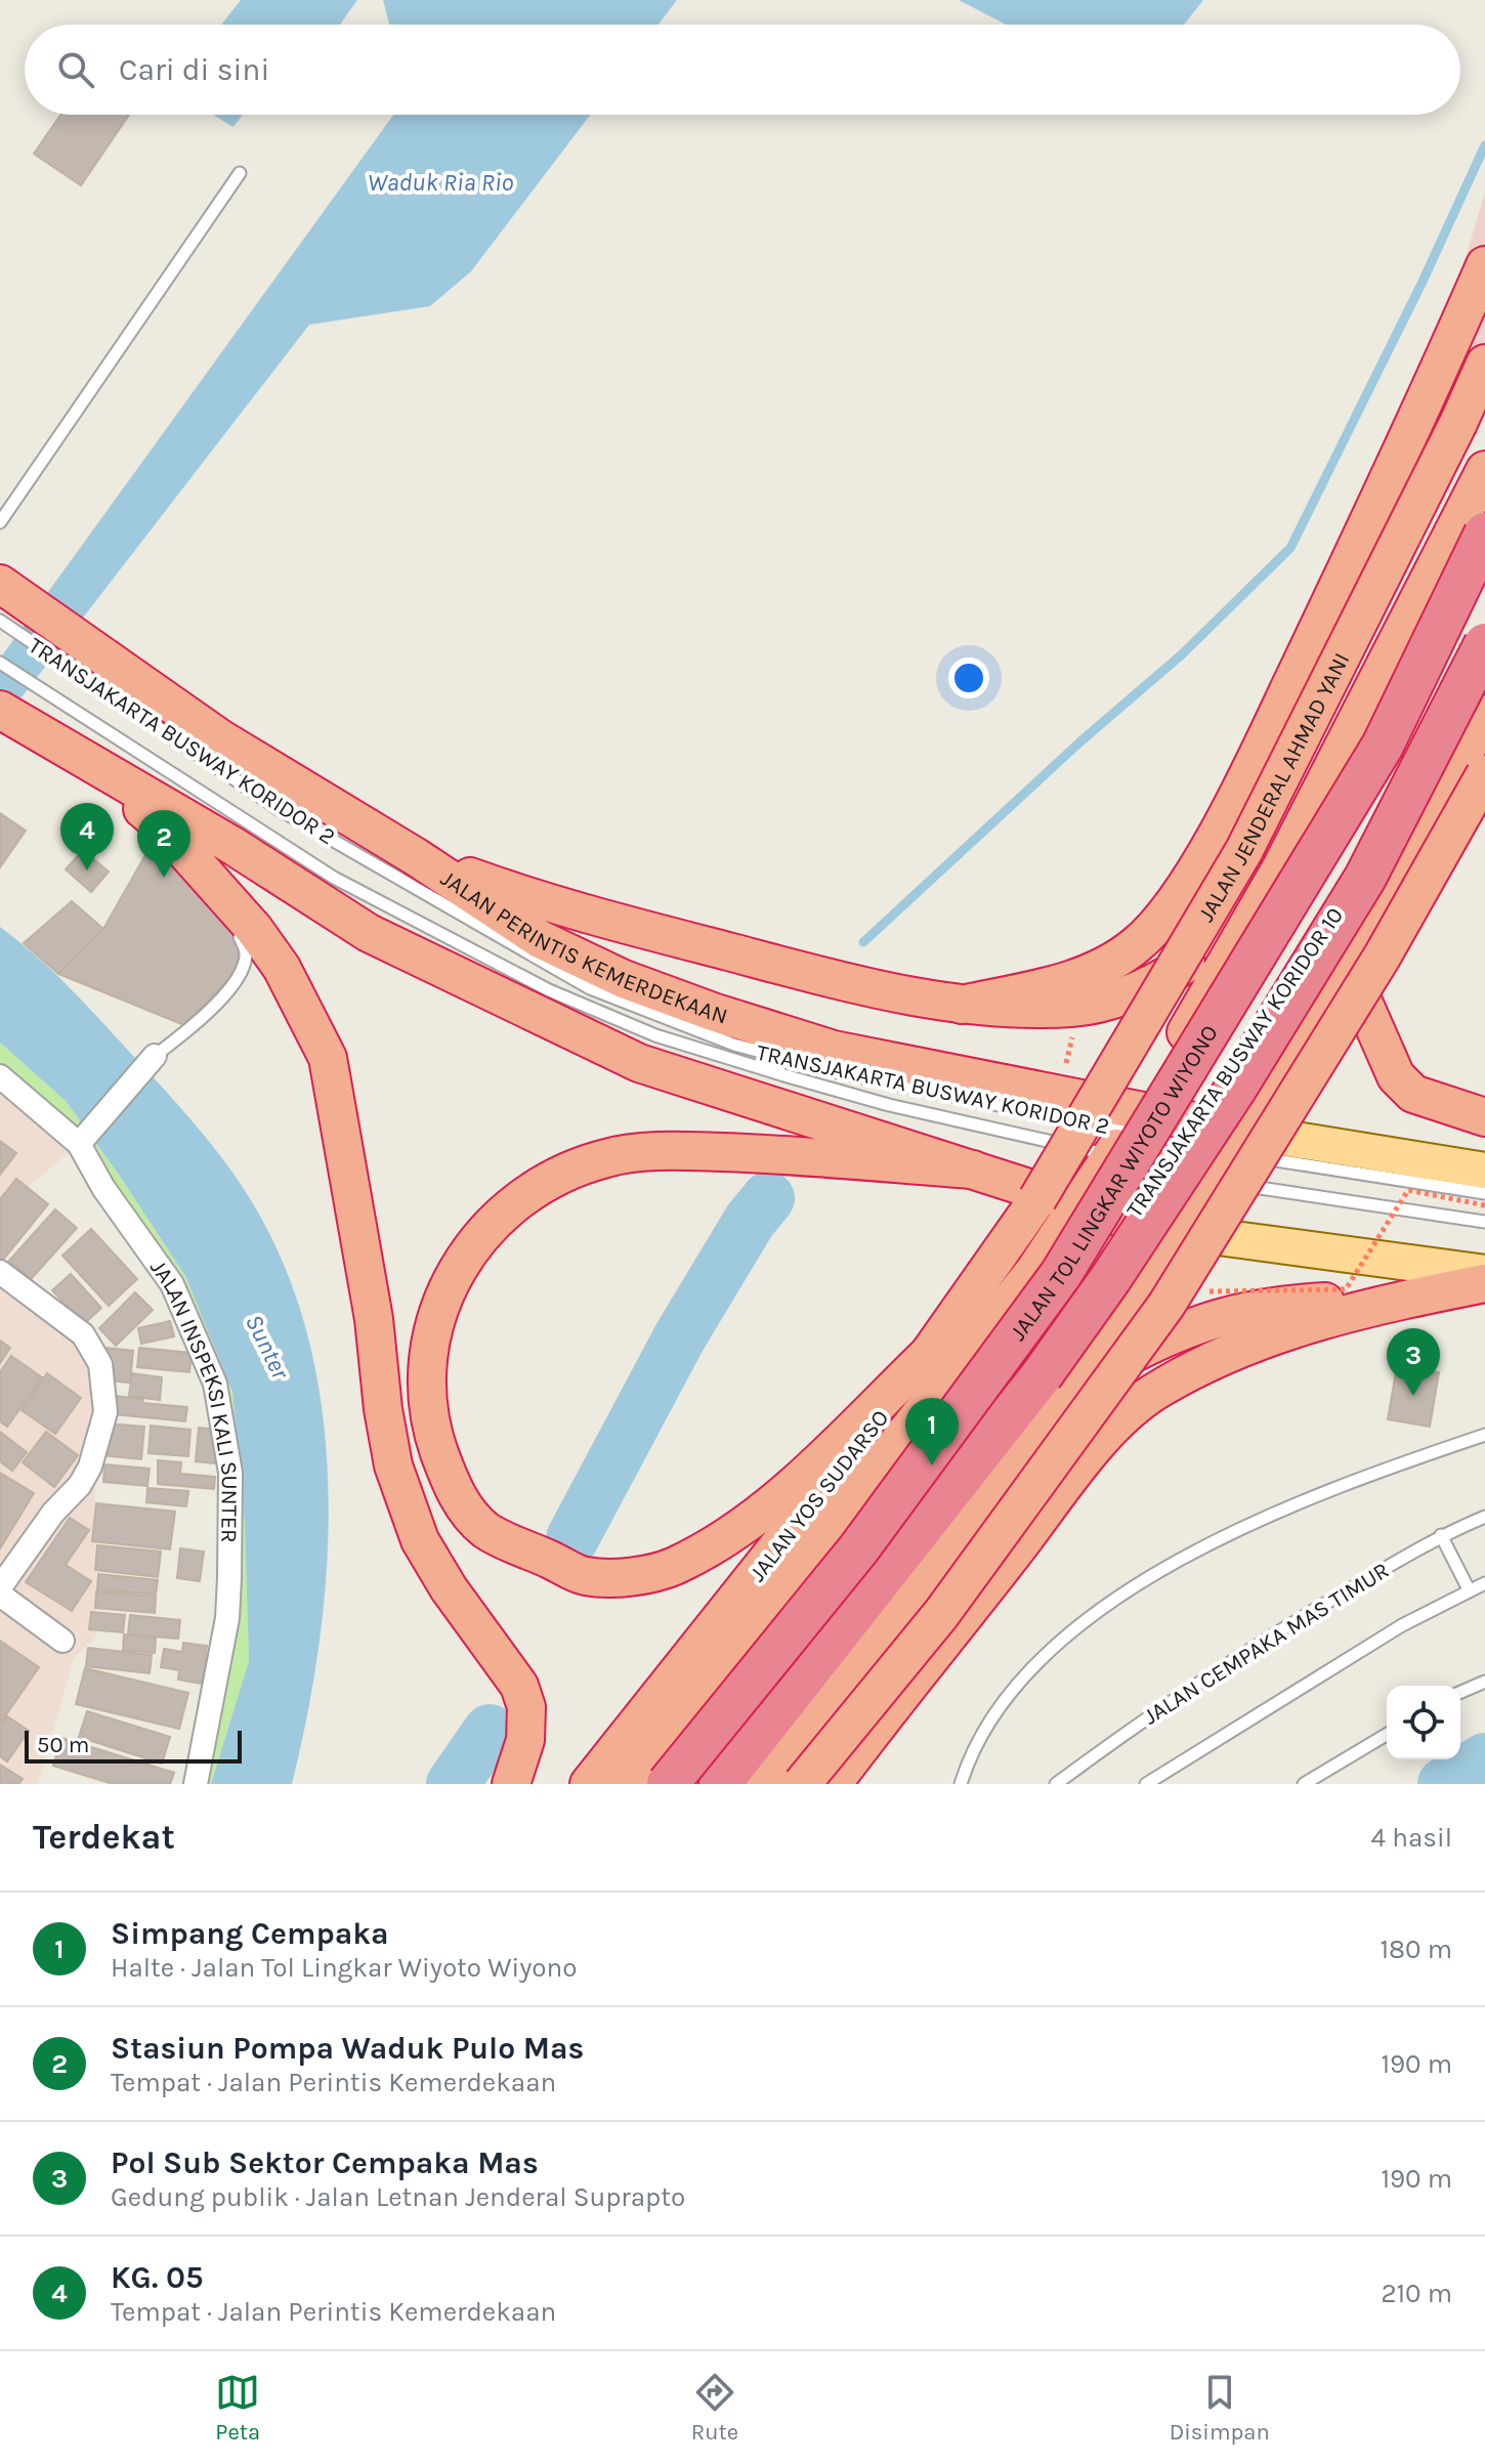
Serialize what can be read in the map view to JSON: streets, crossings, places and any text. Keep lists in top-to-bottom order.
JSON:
{
  "streets": {
    "highway": [
      "JALAN JENDERAL AHMAD YANI",
      "JALAN PERINTIS KEMERDEKAAN",
      "JALAN TOL LINGKAR WIYOTO WIYONO",
      "JALAN YOS SUDARSO"
    ],
    "street": ["JALAN INSPEKSI KALI SUNTER"],
    "lane": ["TRANSJAKARTA BUSWAY KORIDOR 2", "TRANSJAKARTA BUSWAY KORIDOR 10", "JALAN CEMPAKA MAS TIMUR"]
  },
  "crossings": [
    ["TRANSJAKARTA BUSWAY KORIDOR 2", "JALAN JENDERAL AHMAD YANI"],
    ["TRANSJAKARTA BUSWAY KORIDOR 2", "JALAN PERINTIS KEMERDEKAAN"],
    ["TRANSJAKARTA BUSWAY KORIDOR 2", "TRANSJAKARTA BUSWAY KORIDOR 10"],
    ["TRANSJAKARTA BUSWAY KORIDOR 2", "JALAN YOS SUDARSO"],
    ["JALAN JENDERAL AHMAD YANI", "JALAN PERINTIS KEMERDEKAAN"],
    ["JALAN JENDERAL AHMAD YANI", "TRANSJAKARTA BUSWAY KORIDOR 10"],
    ["JALAN JENDERAL AHMAD YANI", "JALAN YOS SUDARSO"],
    ["JALAN PERINTIS KEMERDEKAAN", "TRANSJAKARTA BUSWAY KORIDOR 10"],
    ["JALAN PERINTIS KEMERDEKAAN", "JALAN YOS SUDARSO"],
    ["TRANSJAKARTA BUSWAY KORIDOR 10", "JALAN YOS SUDARSO"]
  ],
  "water": ["Waduk Ria Rio", "Sunter"],
  "scale_bar": "50 m",
  "page": {
    "search": "Cari di sini",
    "pins": [
      "4",
      "2",
      "3",
      "1"
    ],
    "scale": "50 m",
    "heading": ["Terdekat", "4 hasil"],
    "list": [
      {
        "mark": "1",
        "name": "Simpang Cempaka",
        "note": "Halte · Jalan Tol Lingkar Wiyoto Wiyono",
        "value": "180 m"
      },
      {
        "mark": "2",
        "name": "Stasiun Pompa Waduk Pulo Mas",
        "note": "Tempat · Jalan Perintis Kemerdekaan",
        "value": "190 m"
      },
      {
        "mark": "3",
        "name": "Pol Sub Sektor Cempaka Mas",
        "note": "Gedung publik · Jalan Letnan Jenderal Suprapto",
        "value": "190 m"
      },
      {
        "mark": "4",
        "name": "KG. 05",
        "note": "Tempat · Jalan Perintis Kemerdekaan",
        "value": "210 m"
      }
    ],
    "nav": ["Peta", "Rute", "Disimpan"]
  }
}
